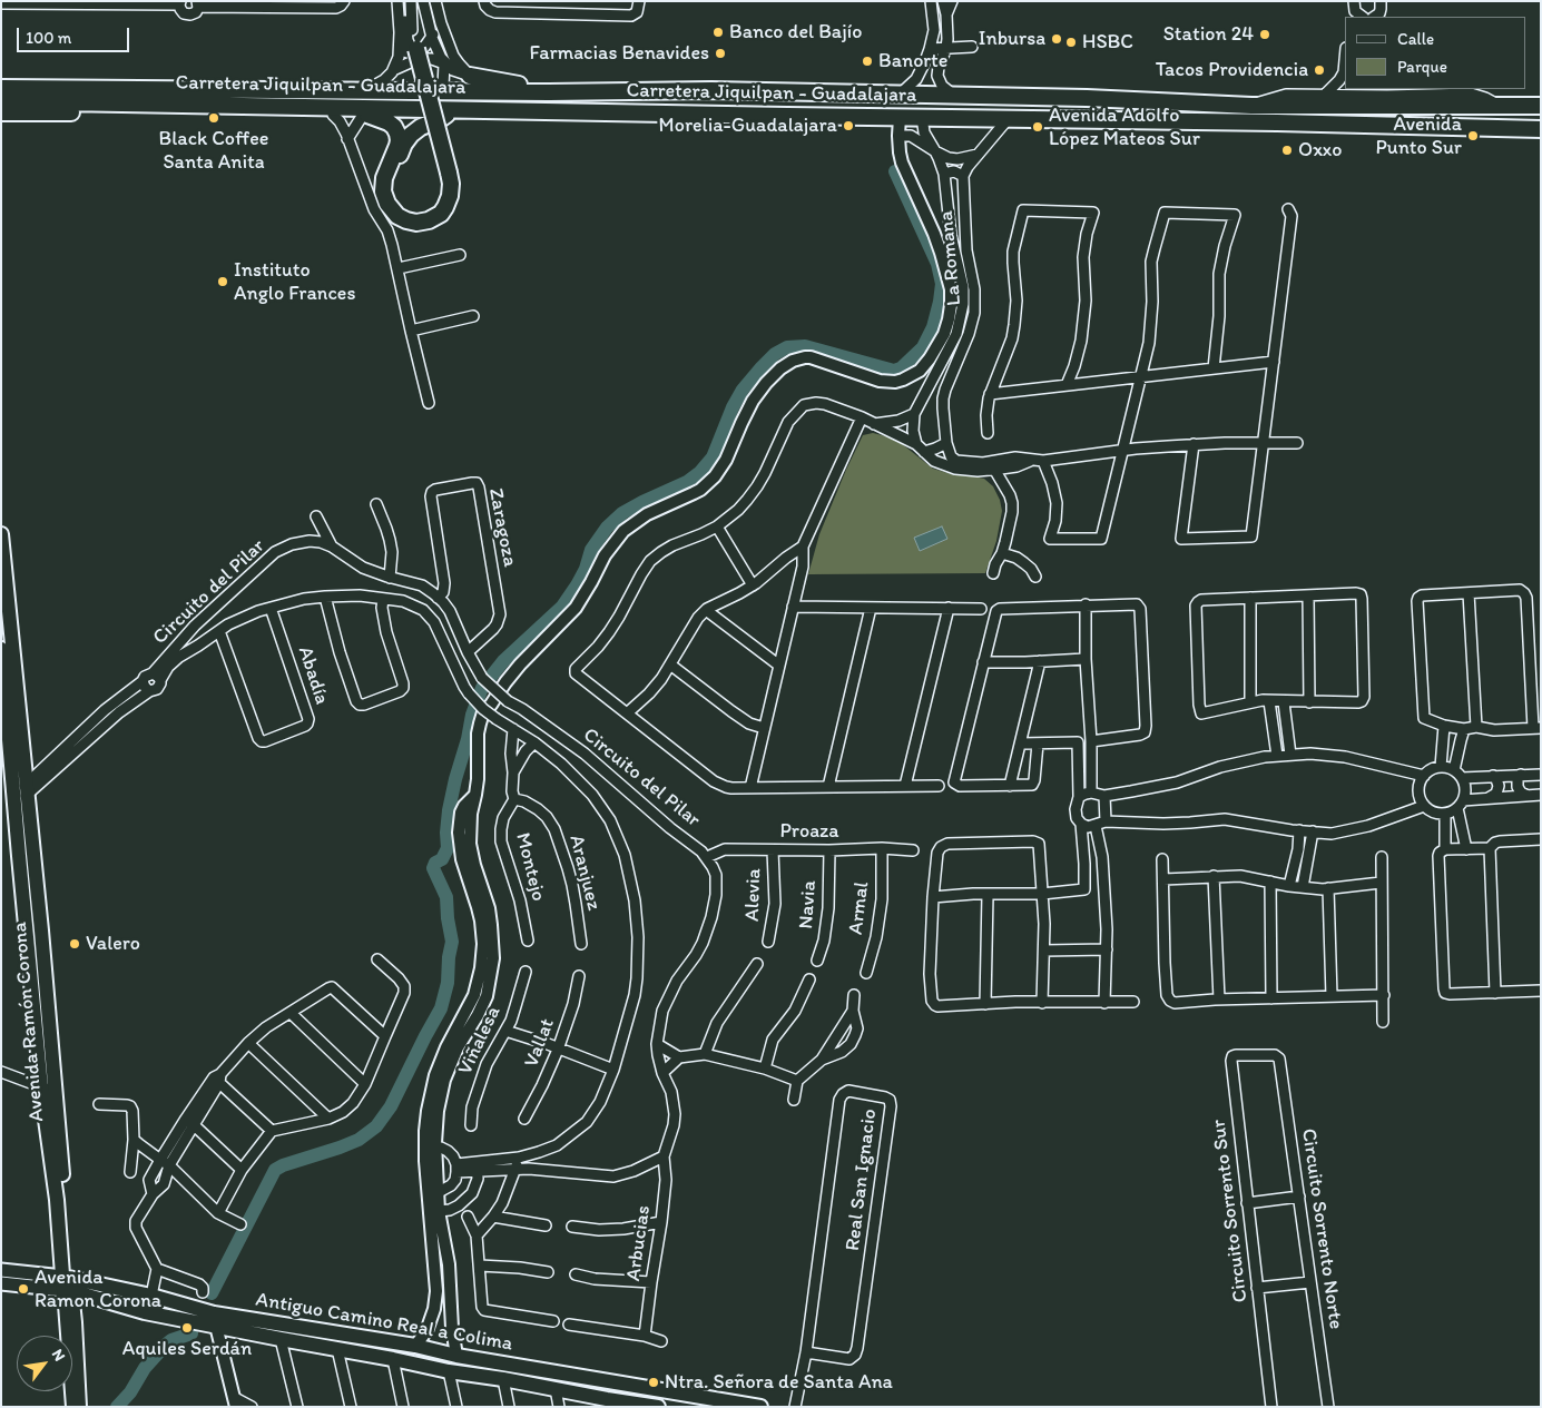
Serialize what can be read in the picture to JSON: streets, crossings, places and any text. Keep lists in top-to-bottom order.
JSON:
{
  "streets": {
    "highway": ["Carretera Jiquilpan - Guadalajara"],
    "main road": ["Avenida Ramón Corona", "Antiguo Camino Real a Colima"],
    "street": [
      "La Romana",
      "Zaragoza",
      "Circuito del Pilar",
      "Abadía",
      "Proaza",
      "Montejo",
      "Aranjuez",
      "Alevia",
      "Navia",
      "Armal",
      "Viñalesa",
      "Vallat",
      "Real San Ignacio",
      "Circuito Sorrento Sur",
      "Circuito Sorrento Norte",
      "Arbucias"
    ]
  },
  "crossings": [
    ["Carretera Jiquilpan - Guadalajara", "La Romana"],
    ["Zaragoza", "Circuito del Pilar"],
    ["Circuito del Pilar", "Abadía"],
    ["Circuito del Pilar", "Proaza"],
    ["Circuito del Pilar", "Montejo"],
    ["Circuito del Pilar", "Arbucias"],
    ["Proaza", "Alevia"],
    ["Proaza", "Navia"],
    ["Proaza", "Armal"],
    ["Montejo", "Aranjuez"],
    ["Avenida Ramón Corona", "Antiguo Camino Real a Colima"],
    ["Circuito Sorrento Sur", "Circuito Sorrento Norte"]
  ],
  "places": [
    "Banco del Bajío",
    "Station 24",
    "Inbursa",
    "HSBC",
    "Farmacias Benavides",
    "Banorte",
    "Tacos Providencia",
    "Black Coffee Santa Anita",
    "Morelia-Guadalajara",
    "Avenida Adolfo López Mateos Sur",
    "Avenida Punto Sur",
    "Oxxo",
    "Instituto Anglo Frances",
    "Valero",
    "Avenida Ramon Corona",
    "Aquiles Serdán",
    "Ntra. Señora de Santa Ana"
  ],
  "legend": ["Calle", "Parque"],
  "scale_bar": "100 m",
  "north": "top right"
}
